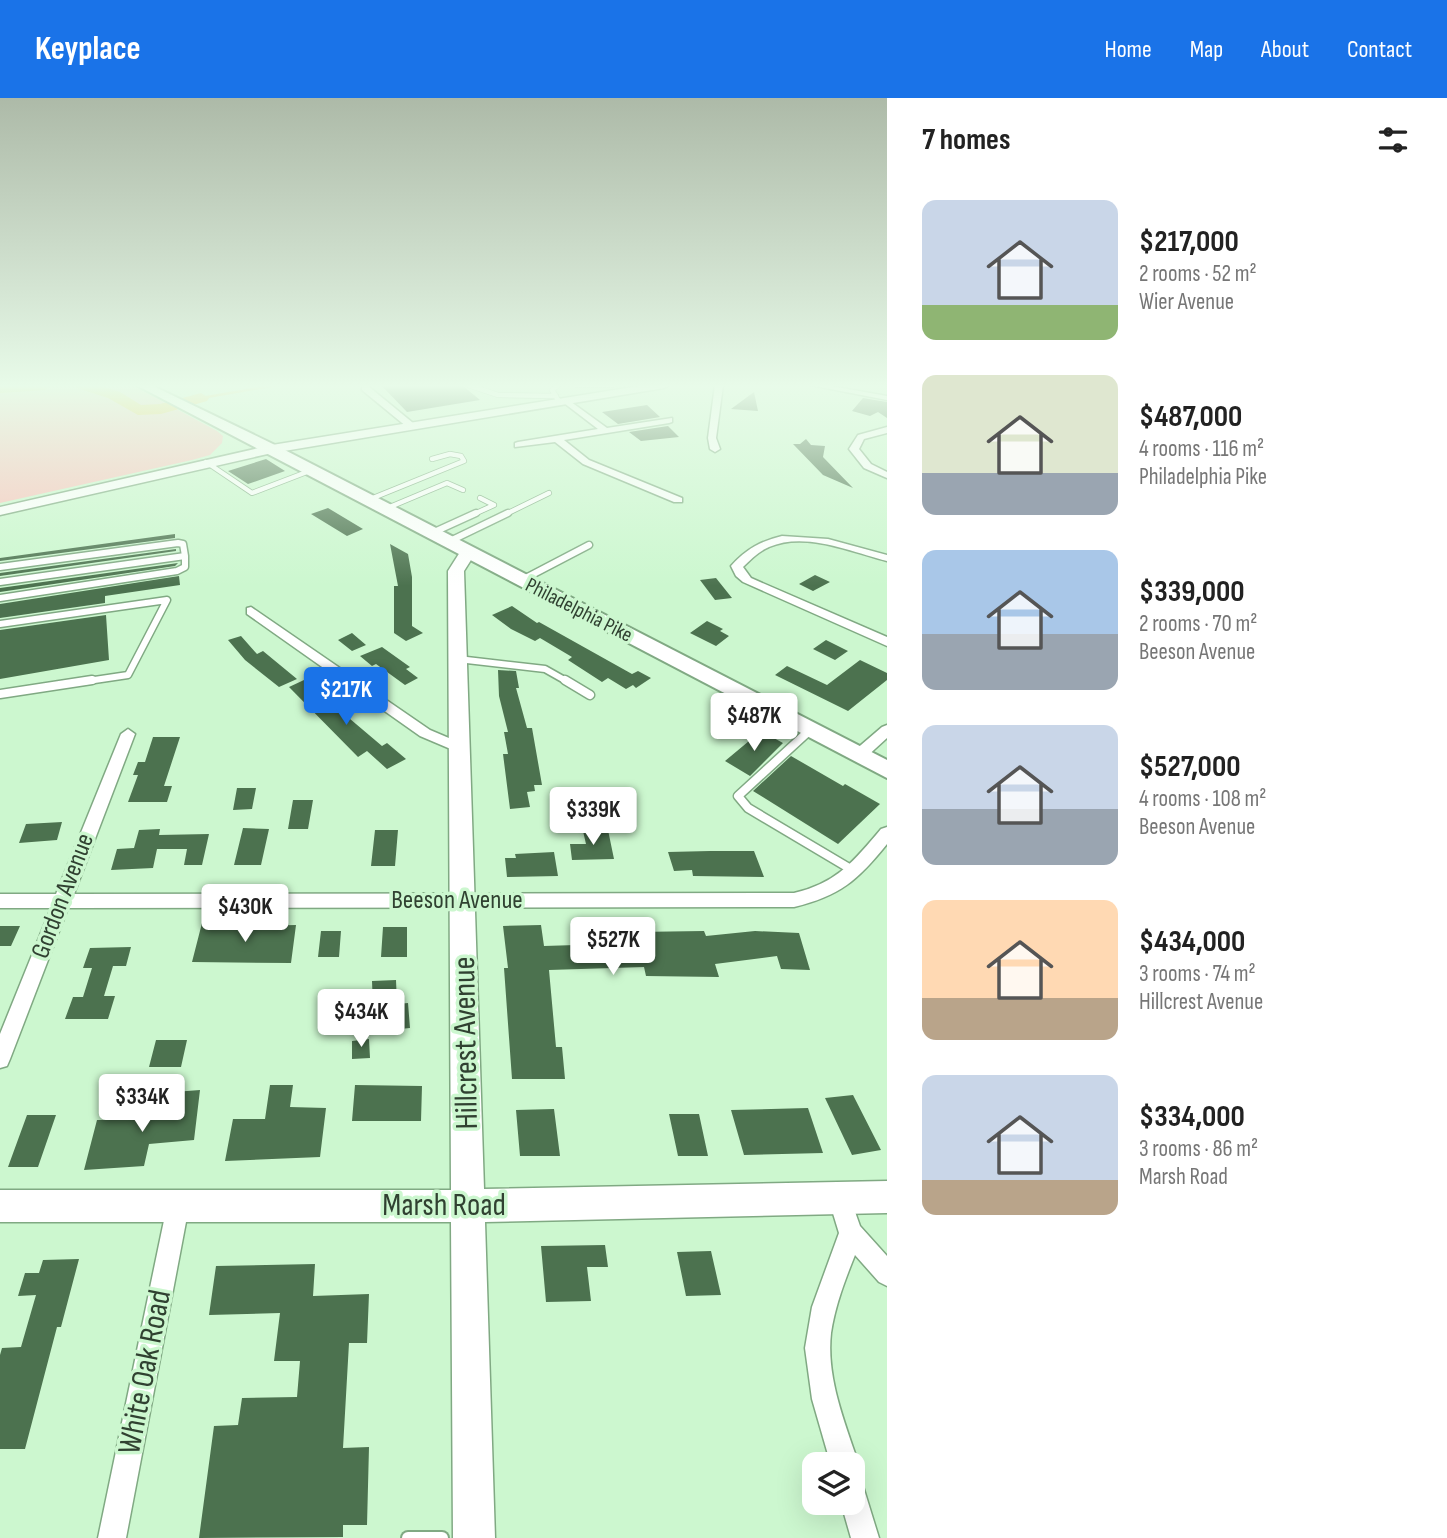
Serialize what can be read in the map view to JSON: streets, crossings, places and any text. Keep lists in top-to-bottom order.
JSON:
{
  "streets": {
    "main road": ["Philadelphia Pike", "Hillcrest Avenue", "Marsh Road"],
    "street": ["Gordon Avenue", "Beeson Avenue", "White Oak Road"]
  },
  "crossings": [
    ["Philadelphia Pike", "Hillcrest Avenue"],
    ["Gordon Avenue", "Beeson Avenue"],
    ["Beeson Avenue", "Hillcrest Avenue"],
    ["Hillcrest Avenue", "Marsh Road"],
    ["Marsh Road", "White Oak Road"]
  ],
  "page": {
    "header": "Keyplace",
    "nav": [
      "Home",
      "Map",
      "About",
      "Contact"
    ],
    "heading": "7 homes",
    "list": [
      {
        "name": "$217,000",
        "note": "2 rooms · 52 m² · Wier Avenue"
      },
      {
        "name": "$487,000",
        "note": "4 rooms · 116 m² · Philadelphia Pike"
      },
      {
        "name": "$339,000",
        "note": "2 rooms · 70 m² · Beeson Avenue"
      },
      {
        "name": "$527,000",
        "note": "4 rooms · 108 m² · Beeson Avenue"
      },
      {
        "name": "$434,000",
        "note": "3 rooms · 74 m² · Hillcrest Avenue"
      },
      {
        "name": "$334,000",
        "note": "3 rooms · 86 m² · Marsh Road"
      }
    ],
    "price": [
      "$217K",
      "$487K",
      "$339K",
      "$430K",
      "$527K",
      "$434K",
      "$334K"
    ]
  }
}
